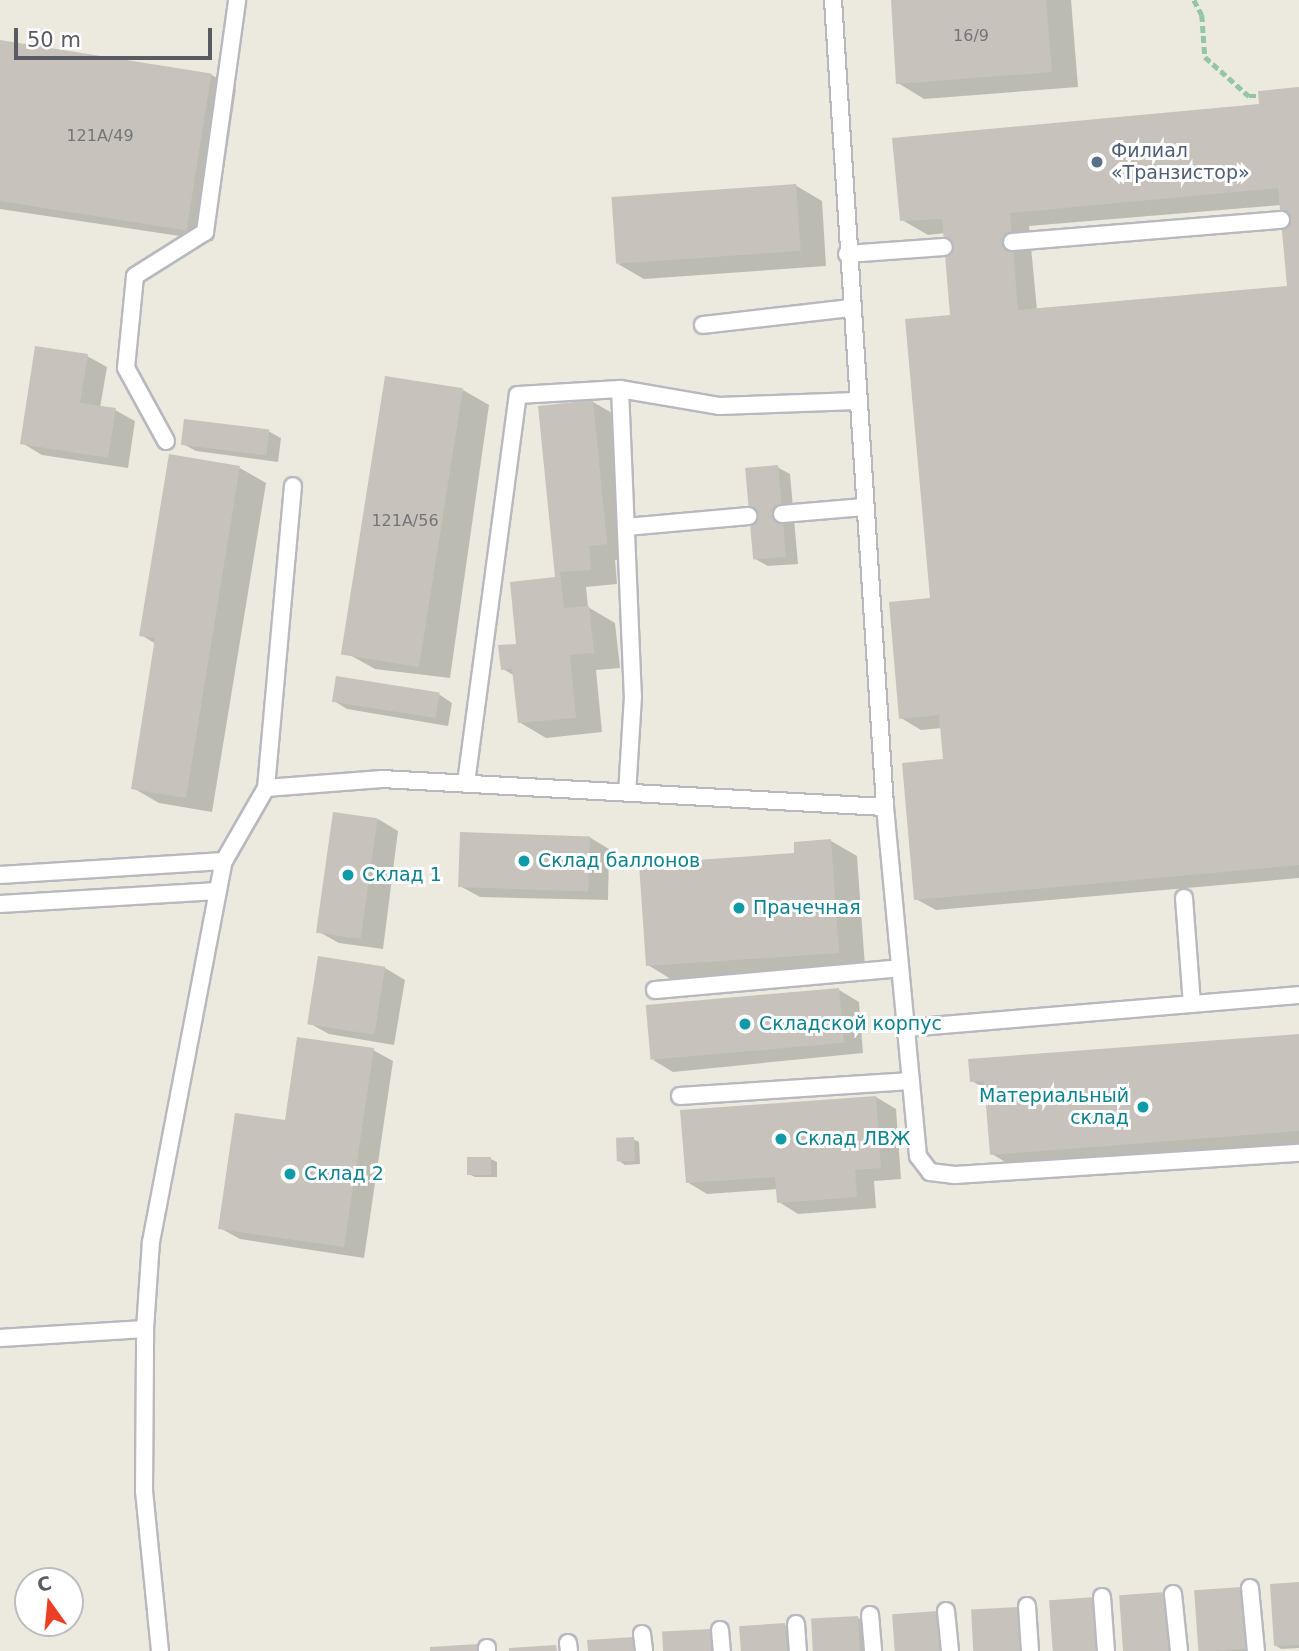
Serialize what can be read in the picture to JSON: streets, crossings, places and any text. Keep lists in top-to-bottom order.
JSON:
{
  "places": [
    "Филиал «Транзистор»",
    "Склад баллонов",
    "Склад 1",
    "Прачечная",
    "Складской корпус",
    "Материальный склад",
    "Склад ЛВЖ",
    "Склад 2"
  ],
  "house_numbers": ["16/9", "121А/49", "121А/56"],
  "scale_bar": "50 m",
  "north": "top"
}
